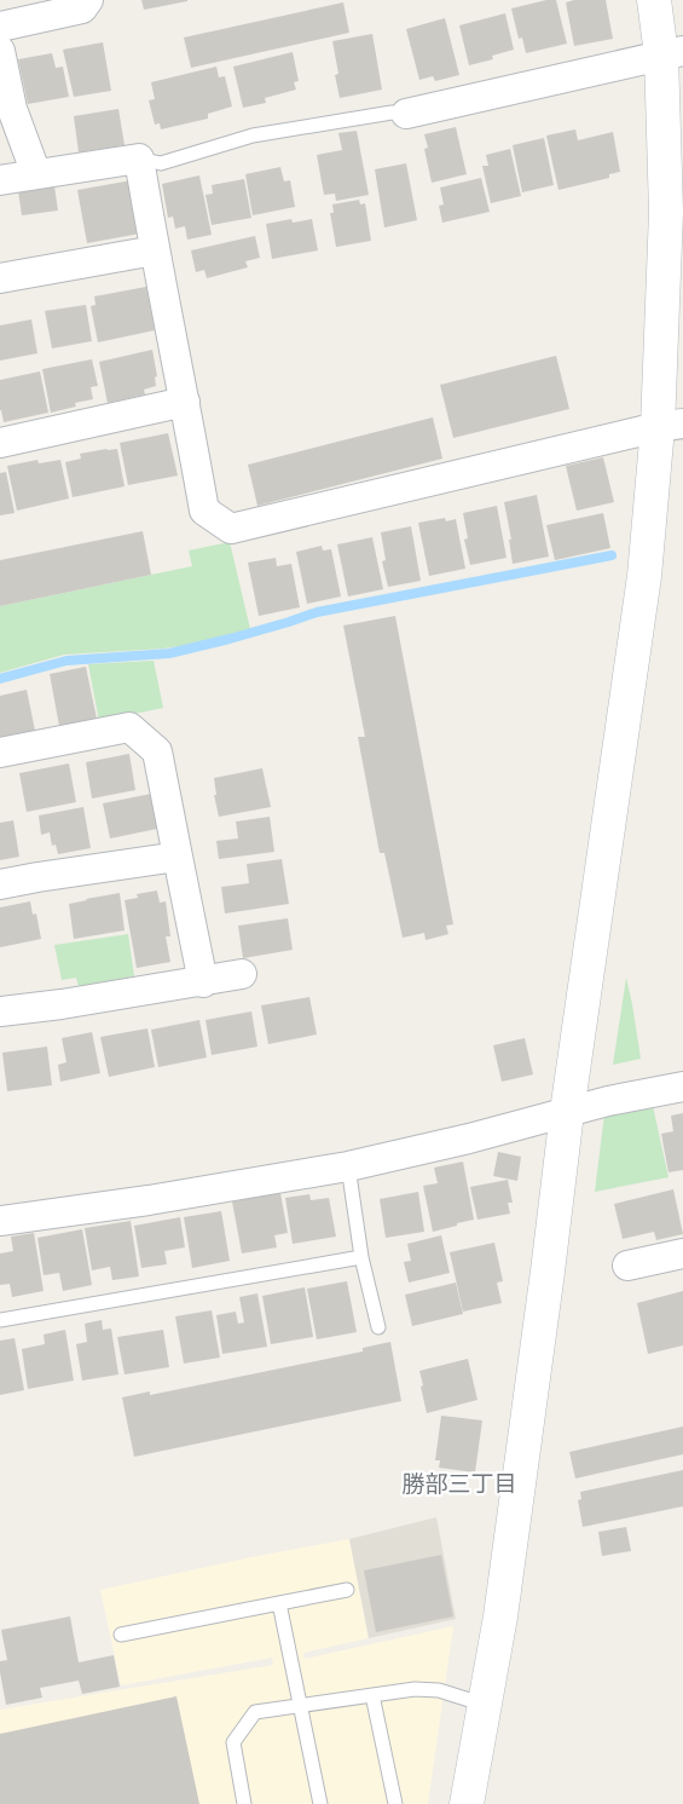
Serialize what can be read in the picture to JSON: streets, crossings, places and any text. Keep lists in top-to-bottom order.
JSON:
{
  "districts": ["勝部三丁目"]
}
